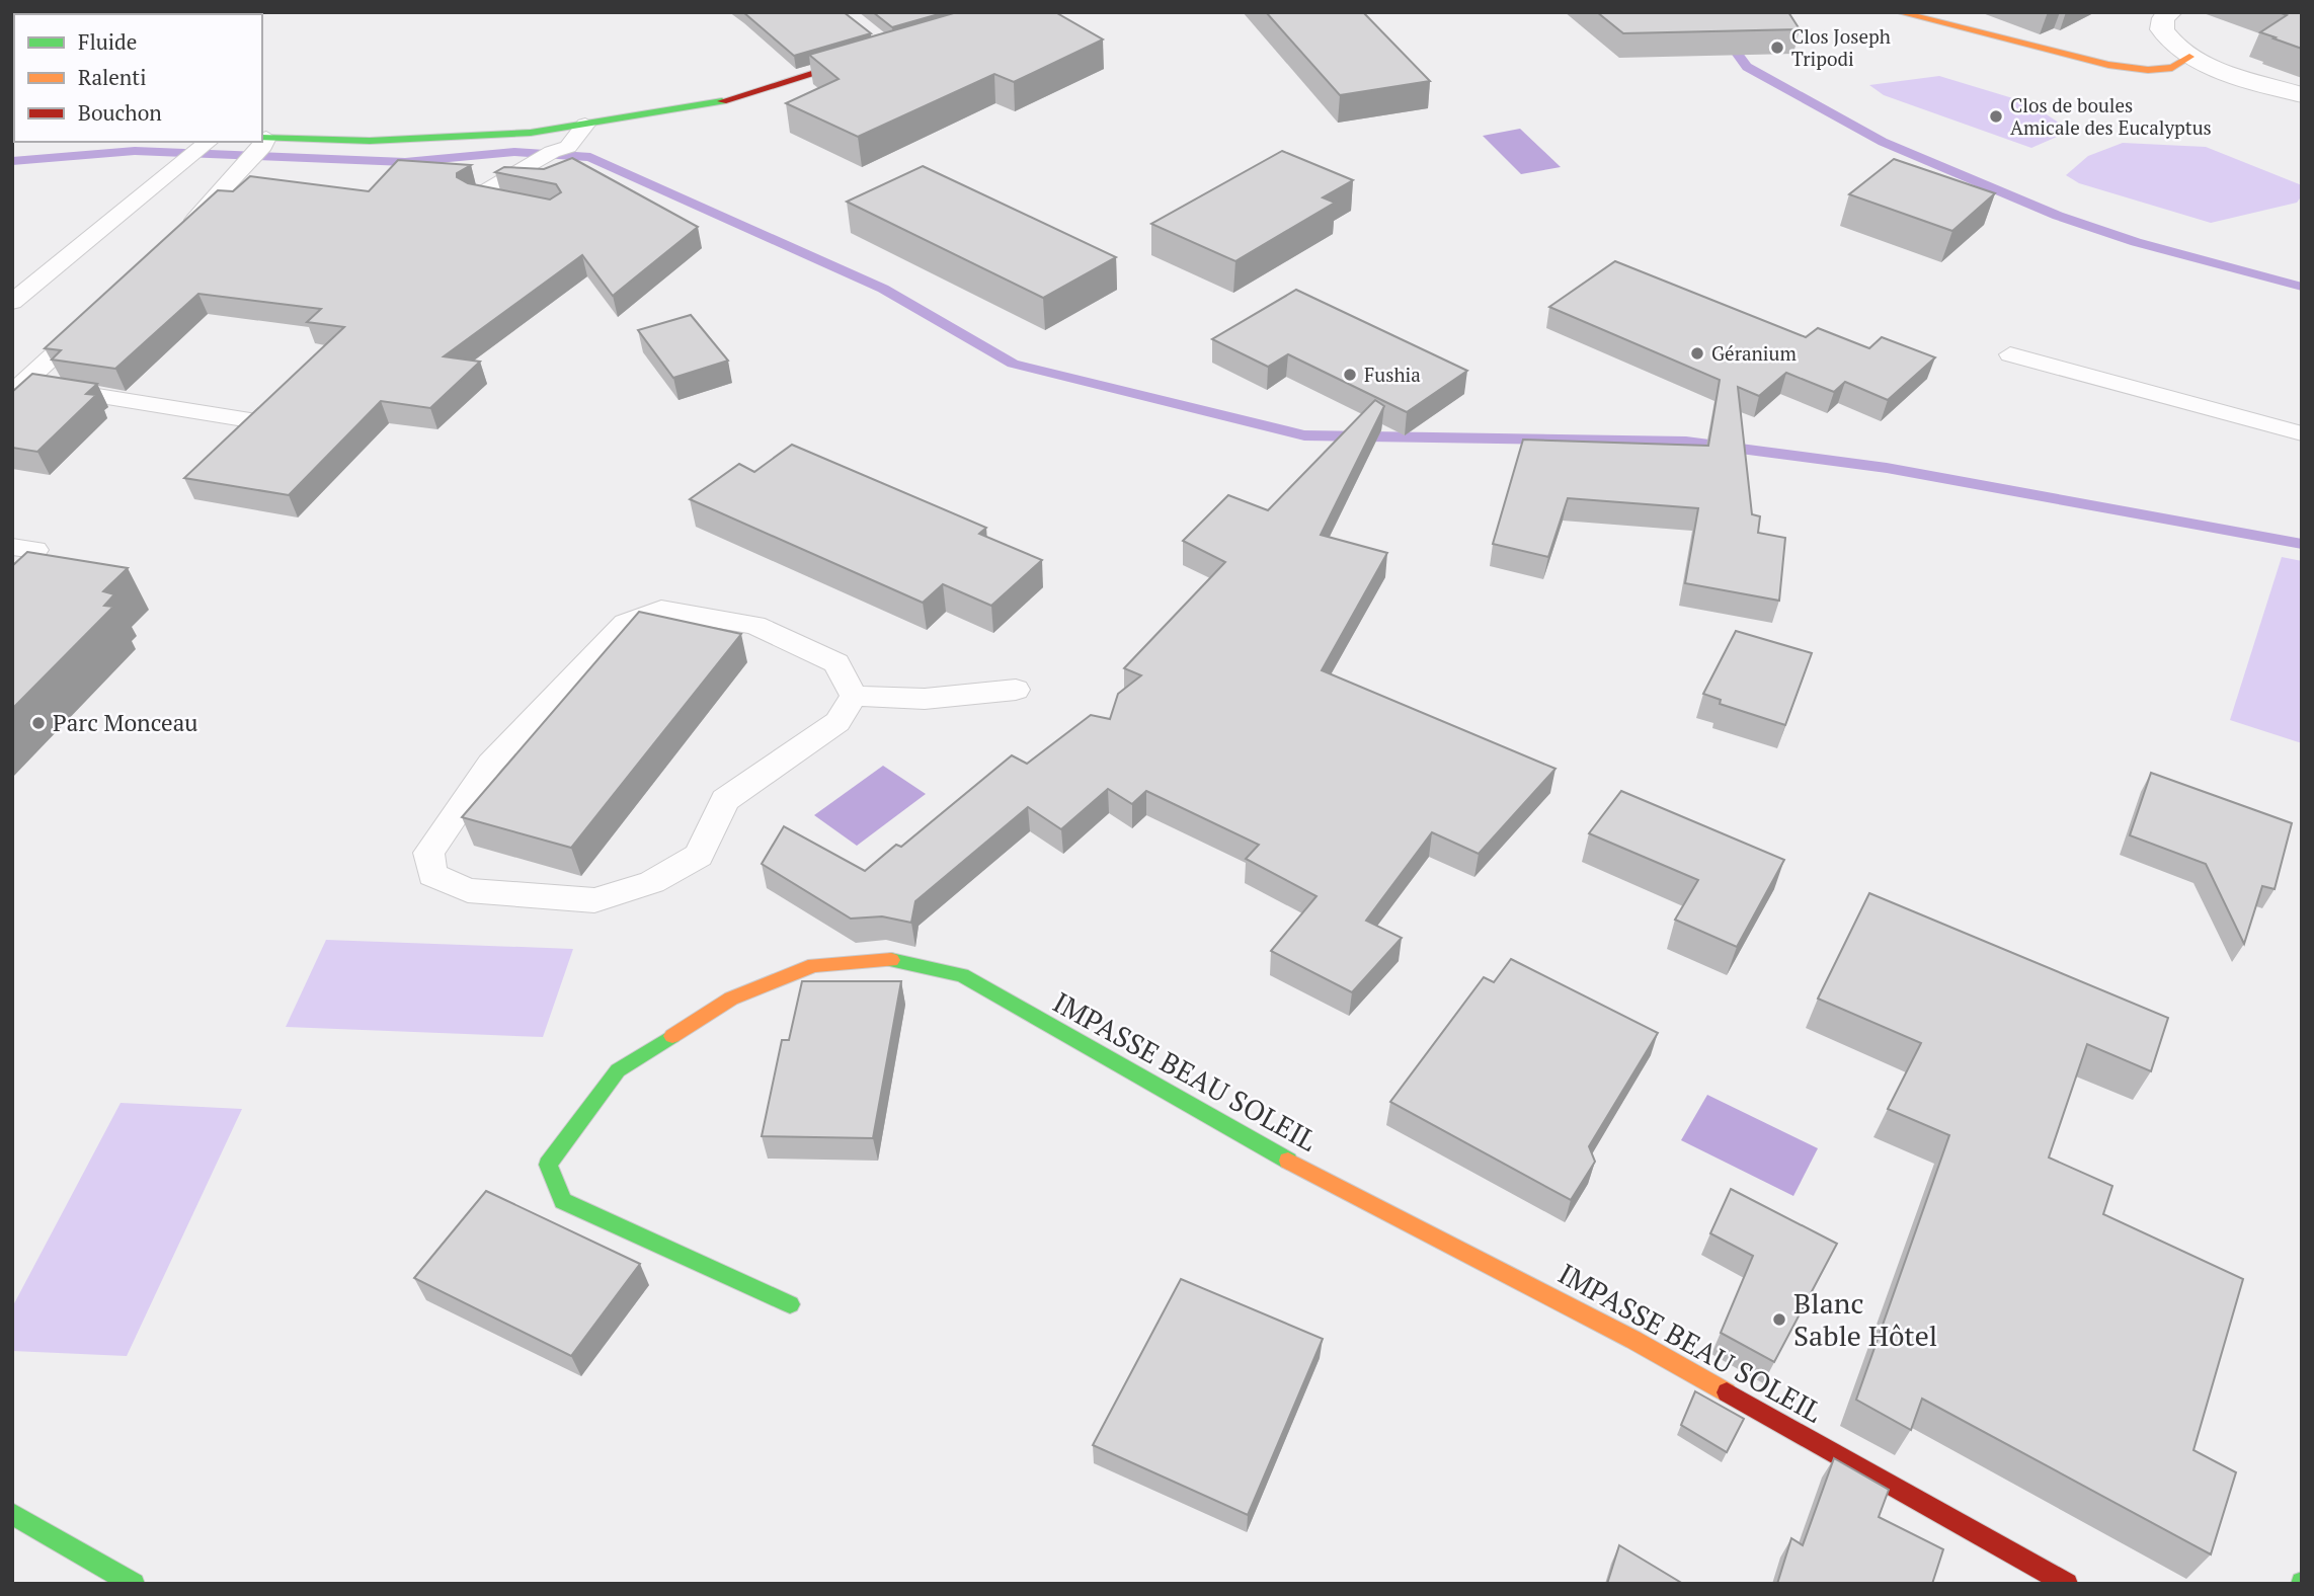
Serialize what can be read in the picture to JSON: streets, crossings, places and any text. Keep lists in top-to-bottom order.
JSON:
{
  "streets": {
    "street": ["IMPASSE BEAU SOLEIL"]
  },
  "places": [
    "Clos Joseph Tripodi",
    "Clos de boules Amicale des Eucalyptus",
    "Géranium",
    "Fushia",
    "Parc Monceau",
    "Blanc Sable Hôtel"
  ],
  "legend": ["Fluide", "Ralenti", "Bouchon"]
}
